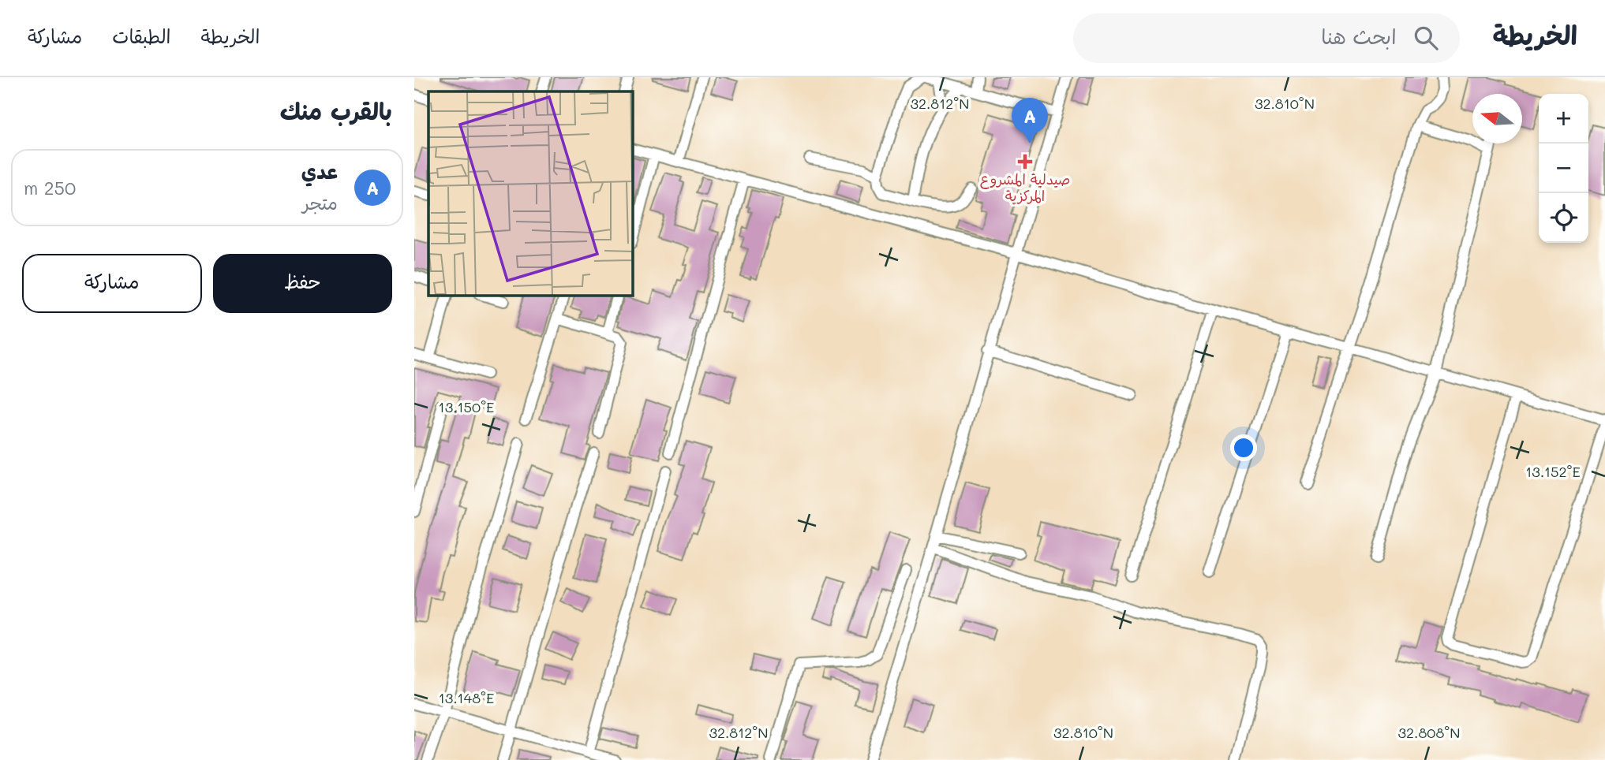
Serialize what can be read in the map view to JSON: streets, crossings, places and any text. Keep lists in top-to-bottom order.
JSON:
{
  "places": {
    "health": ["صيدلية المشروع المركزية"]
  },
  "north": "left",
  "page": {
    "header": "الخريطة",
    "search": "ابحث هنا",
    "nav": ["الخريطة", "الطبقات", "مشاركة"],
    "heading": "بالقرب منك",
    "map_buttons": ["+", "−"],
    "pins": "A",
    "list": [
      {
        "mark": "A",
        "name": "عدي",
        "note": "متجر",
        "value": "250 m"
      }
    ],
    "buttons": ["حفظ", "مشاركة"]
  },
  "coordinates": [
    "32.812°N",
    "32.810°N",
    "13.150°E",
    "13.152°E",
    "13.148°E",
    "32.808°N"
  ]
}
